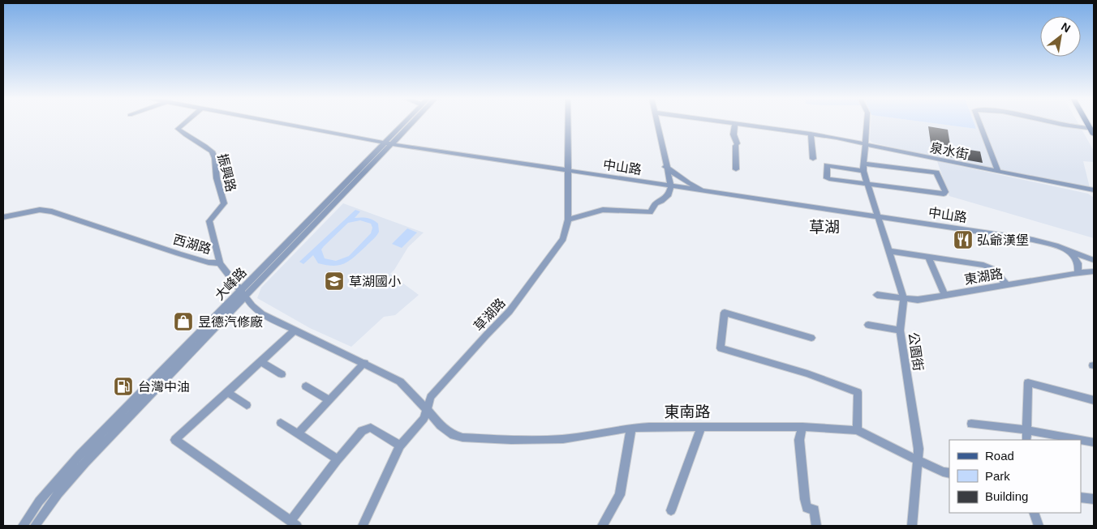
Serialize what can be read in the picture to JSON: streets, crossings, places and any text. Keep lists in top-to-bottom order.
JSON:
{
  "streets": {
    "street": [
      "泉水街",
      "中山路",
      "振興路",
      "西湖路",
      "東湖路",
      "大峰路",
      "草湖路",
      "公園街",
      "東南路"
    ]
  },
  "crossings": [
    ["泉水街", "公園街"],
    ["中山路", "大峰路"],
    ["中山路", "草湖路"],
    ["中山路", "公園街"],
    ["振興路", "西湖路"],
    ["西湖路", "大峰路"],
    ["西湖路", "草湖路"],
    ["西湖路", "東南路"],
    ["東湖路", "公園街"],
    ["草湖路", "東南路"],
    ["公園街", "東南路"]
  ],
  "districts": ["草湖"],
  "places": {
    "restaurant": ["弘爺漢堡"],
    "school or university": ["草湖國小"],
    "shop": ["昱德汽修廠"],
    "fuel station": ["台灣中油"]
  },
  "legend": ["Road", "Park", "Building"],
  "north": "top right"
}
